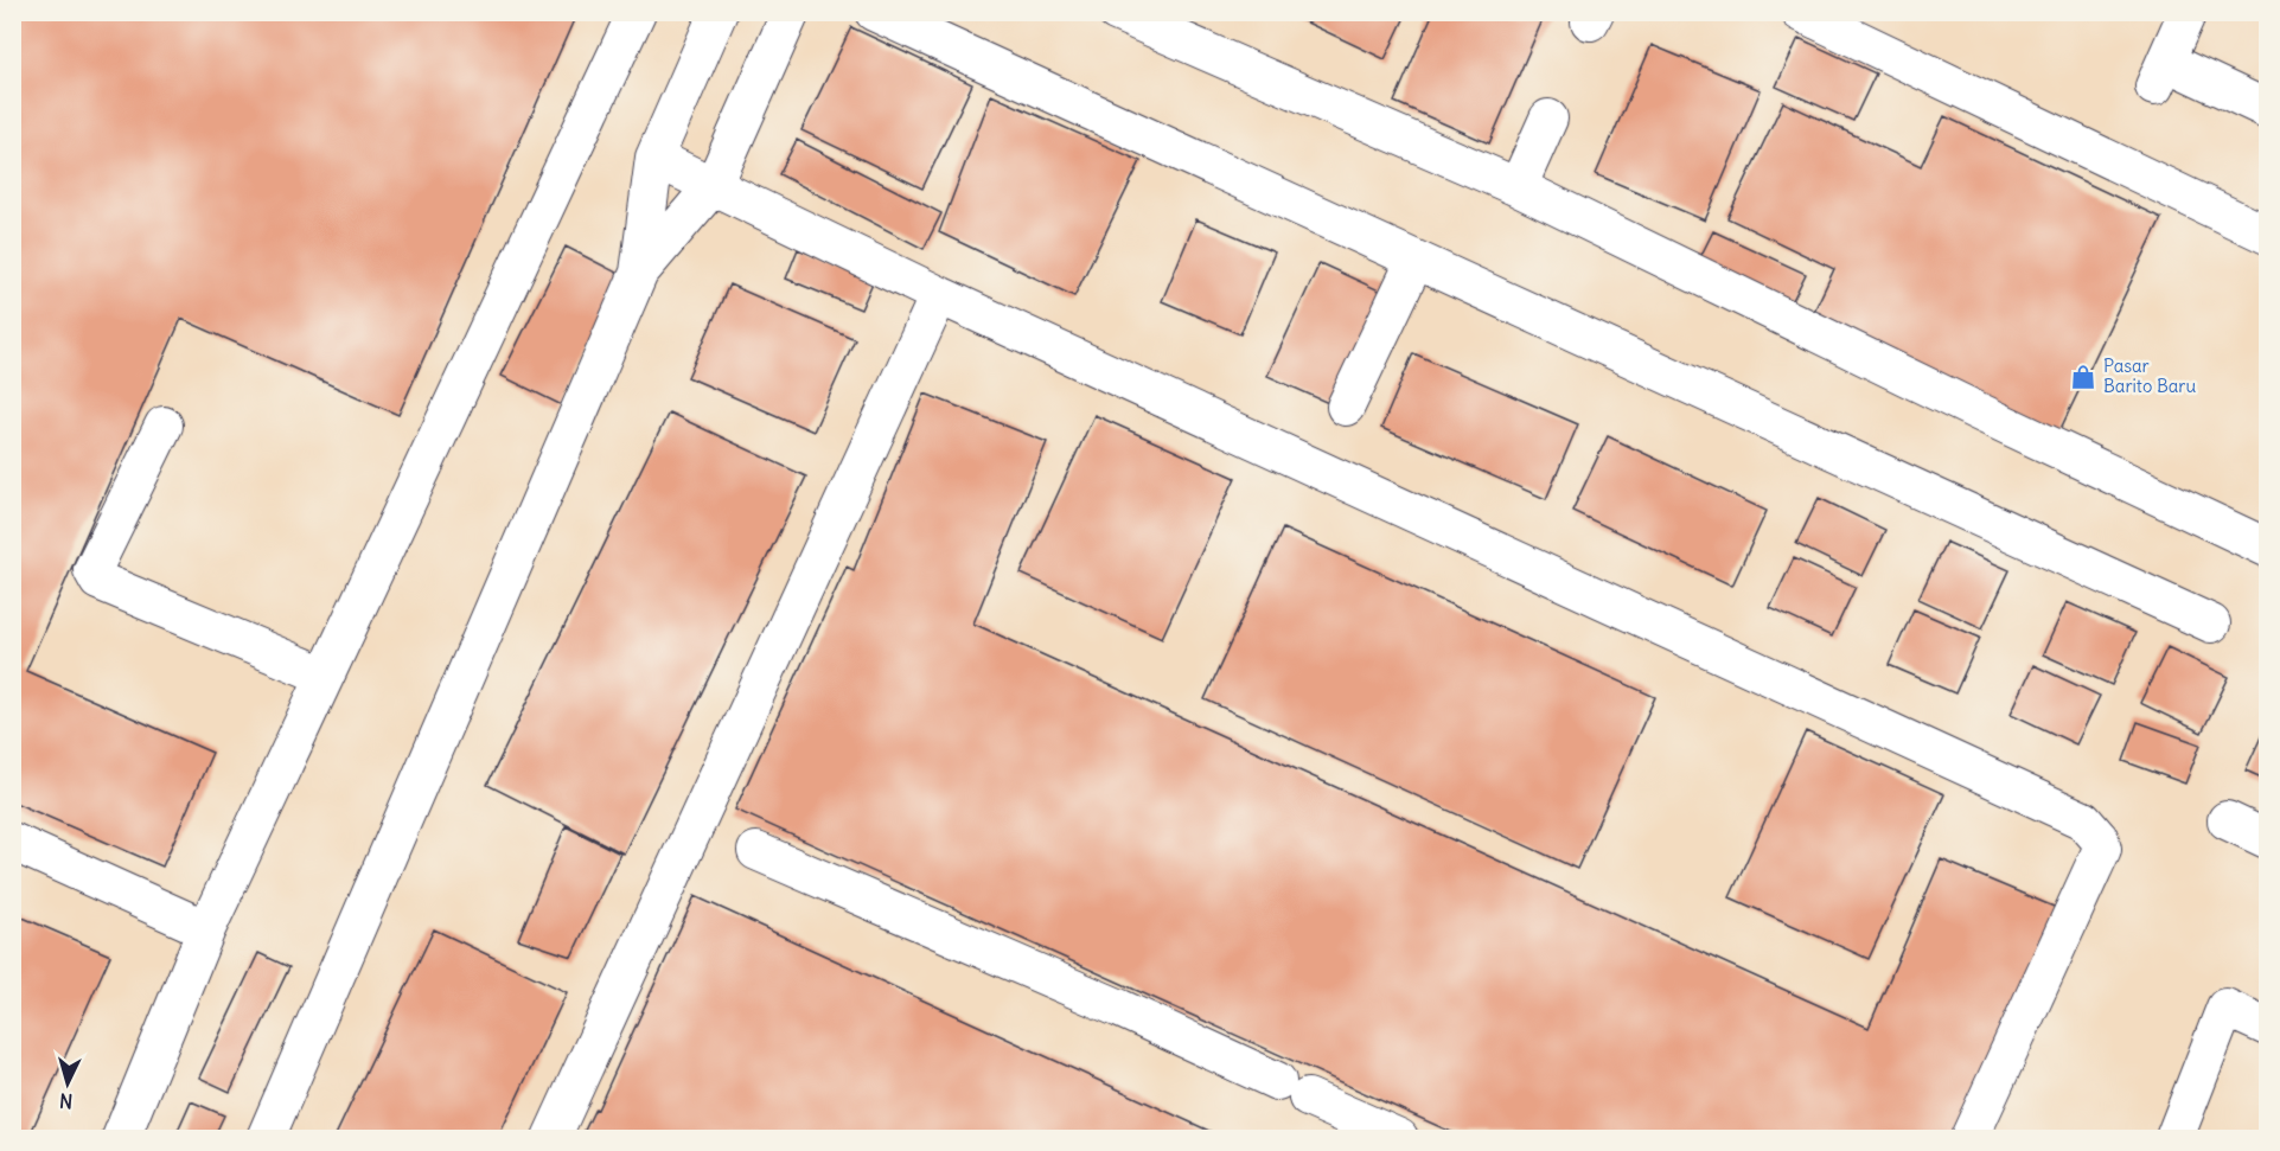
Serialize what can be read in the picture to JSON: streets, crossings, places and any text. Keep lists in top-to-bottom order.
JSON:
{
  "places": {
    "shop": ["Pasar Barito Baru"]
  },
  "north": "bottom"
}
